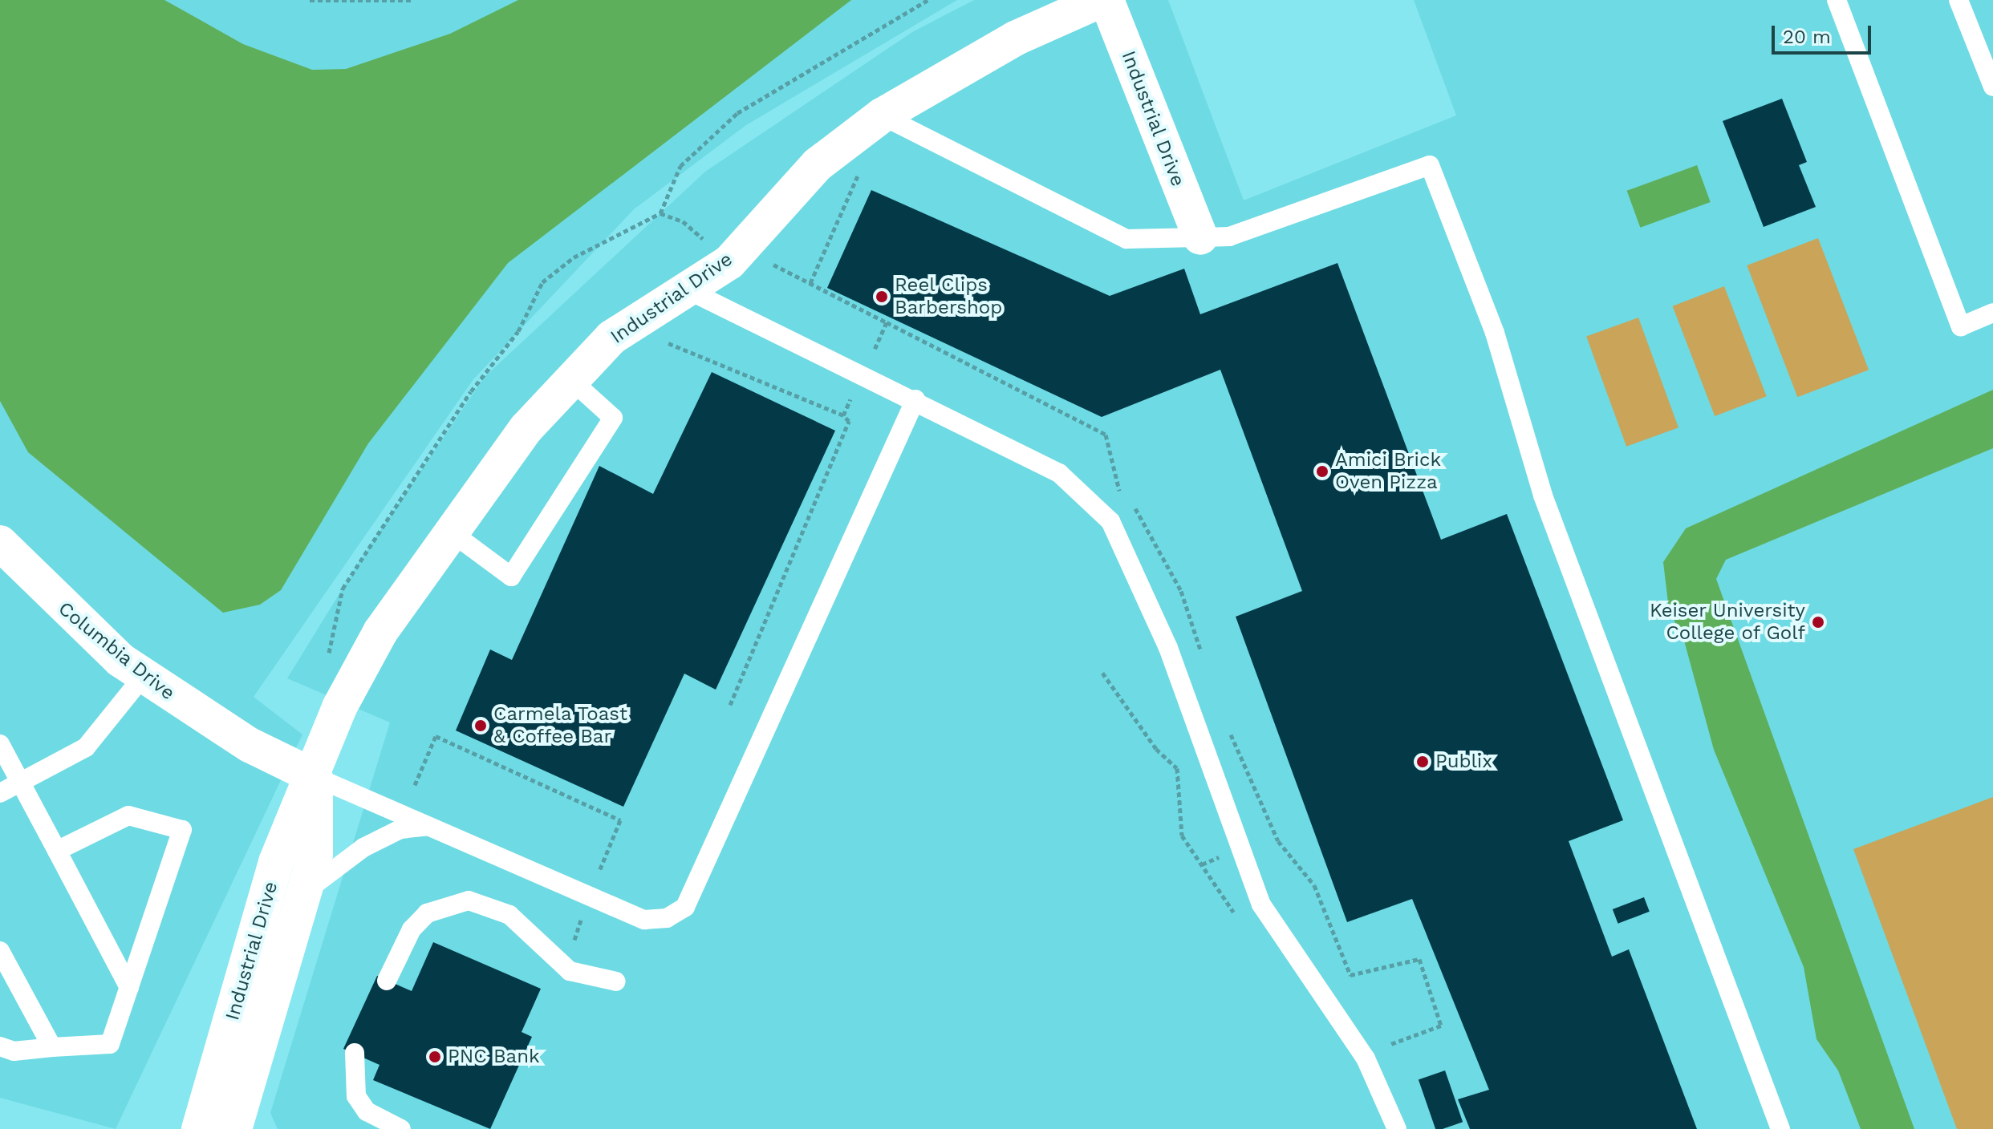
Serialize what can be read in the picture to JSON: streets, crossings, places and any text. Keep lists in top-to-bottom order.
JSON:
{
  "streets": {
    "street": ["Industrial Drive", "Columbia Drive"]
  },
  "crossings": [
    ["Industrial Drive", "Columbia Drive"]
  ],
  "places": [
    "Reel Clips Barbershop",
    "Amici Brick Oven Pizza",
    "Keiser University College of Golf",
    "Carmela Toast & Coffee Bar",
    "Publix",
    "PNC Bank"
  ],
  "scale_bar": "20 m"
}
